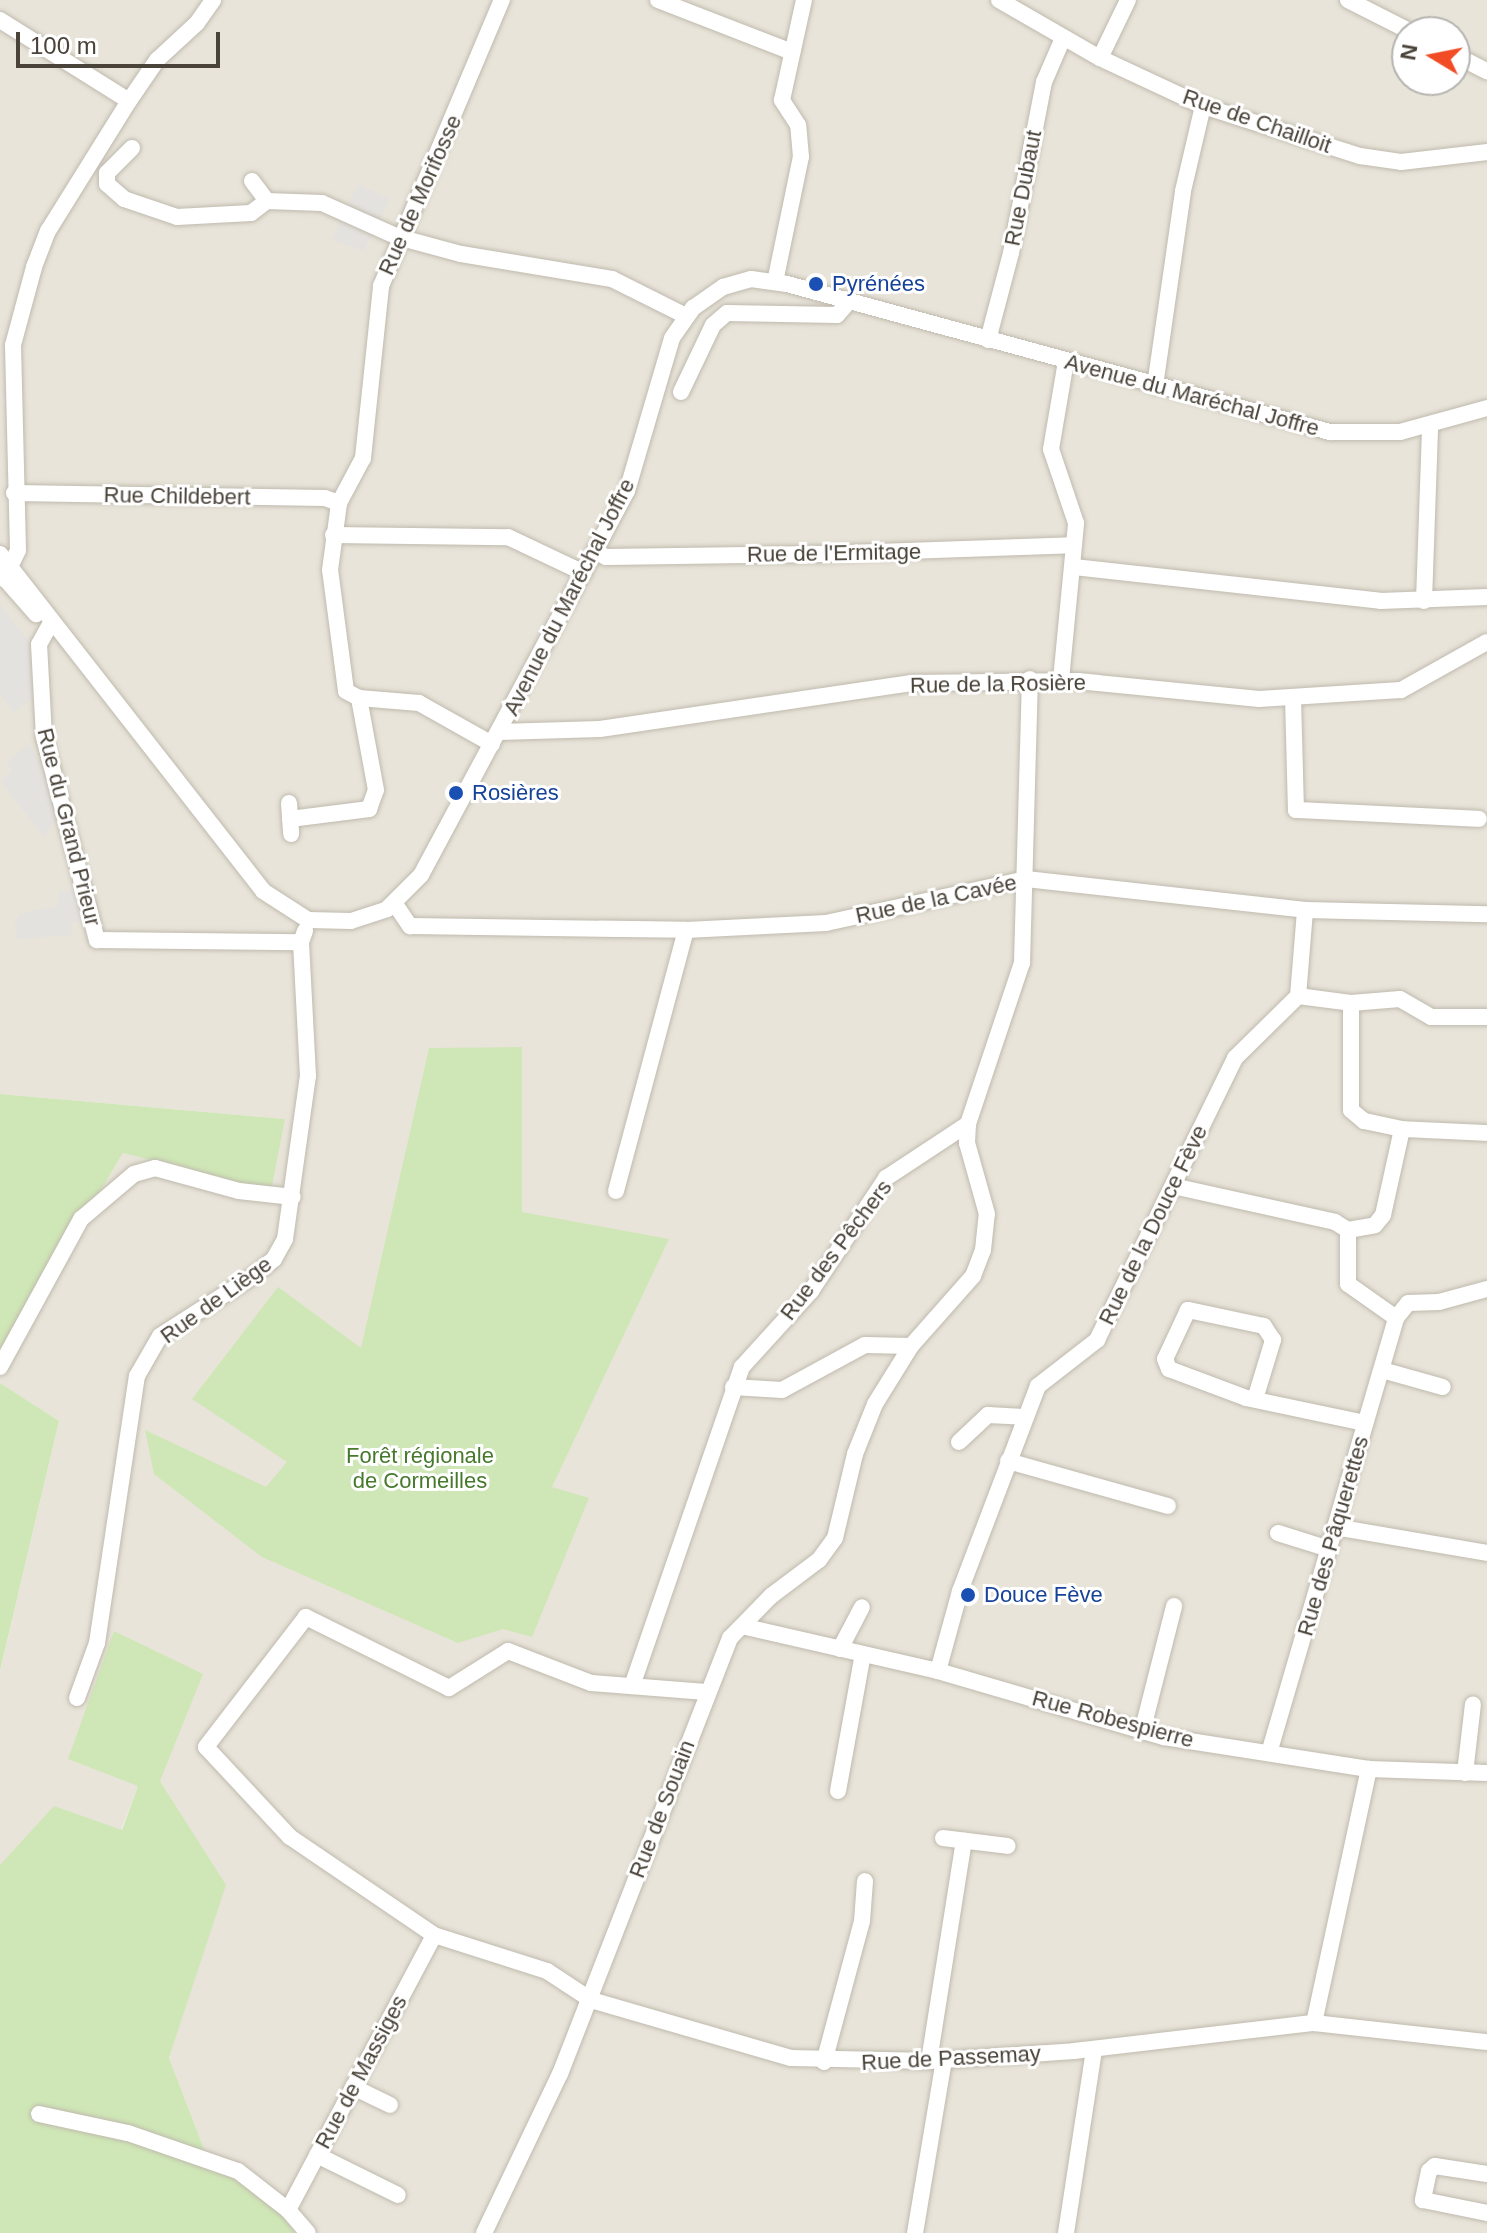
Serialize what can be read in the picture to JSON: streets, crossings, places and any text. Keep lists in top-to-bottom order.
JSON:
{
  "streets": {
    "street": [
      "Rue de Chailloit",
      "Rue Dubaut",
      "Rue de Morifosse",
      "Avenue du Maréchal Joffre",
      "Rue Childebert",
      "Rue de l'Ermitage",
      "Rue de la Rosière",
      "Rue du Grand Prieur",
      "Rue de la Cavée",
      "Rue de la Douce Fève",
      "Rue des Pêchers",
      "Rue de Liège",
      "Rue des Pâquerettes",
      "Rue Robespierre",
      "Rue de Souain",
      "Rue de Passemay",
      "Rue de Massiges"
    ]
  },
  "crossings": [
    ["Rue de Chailloit", "Rue Dubaut"],
    ["Rue Dubaut", "Avenue du Maréchal Joffre"],
    ["Rue de Morifosse", "Rue Childebert"],
    ["Avenue du Maréchal Joffre", "Rue de l'Ermitage"],
    ["Avenue du Maréchal Joffre", "Rue de la Rosière"],
    ["Avenue du Maréchal Joffre", "Rue du Grand Prieur"],
    ["Avenue du Maréchal Joffre", "Rue de la Cavée"],
    ["Rue du Grand Prieur", "Rue de Liège"],
    ["Rue de la Douce Fève", "Rue Robespierre"],
    ["Rue des Pêchers", "Rue de Souain"],
    ["Rue des Pêchers", "Rue de Passemay"],
    ["Rue des Pâquerettes", "Rue Robespierre"],
    ["Rue Robespierre", "Rue de Souain"],
    ["Rue de Souain", "Rue de Passemay"],
    ["Rue de Passemay", "Rue de Massiges"]
  ],
  "parks": ["Forêt régionale de Cormeilles"],
  "places": ["Pyrénées", "Rosières", "Douce Fève"],
  "scale_bar": "100 m",
  "north": "left"
}
